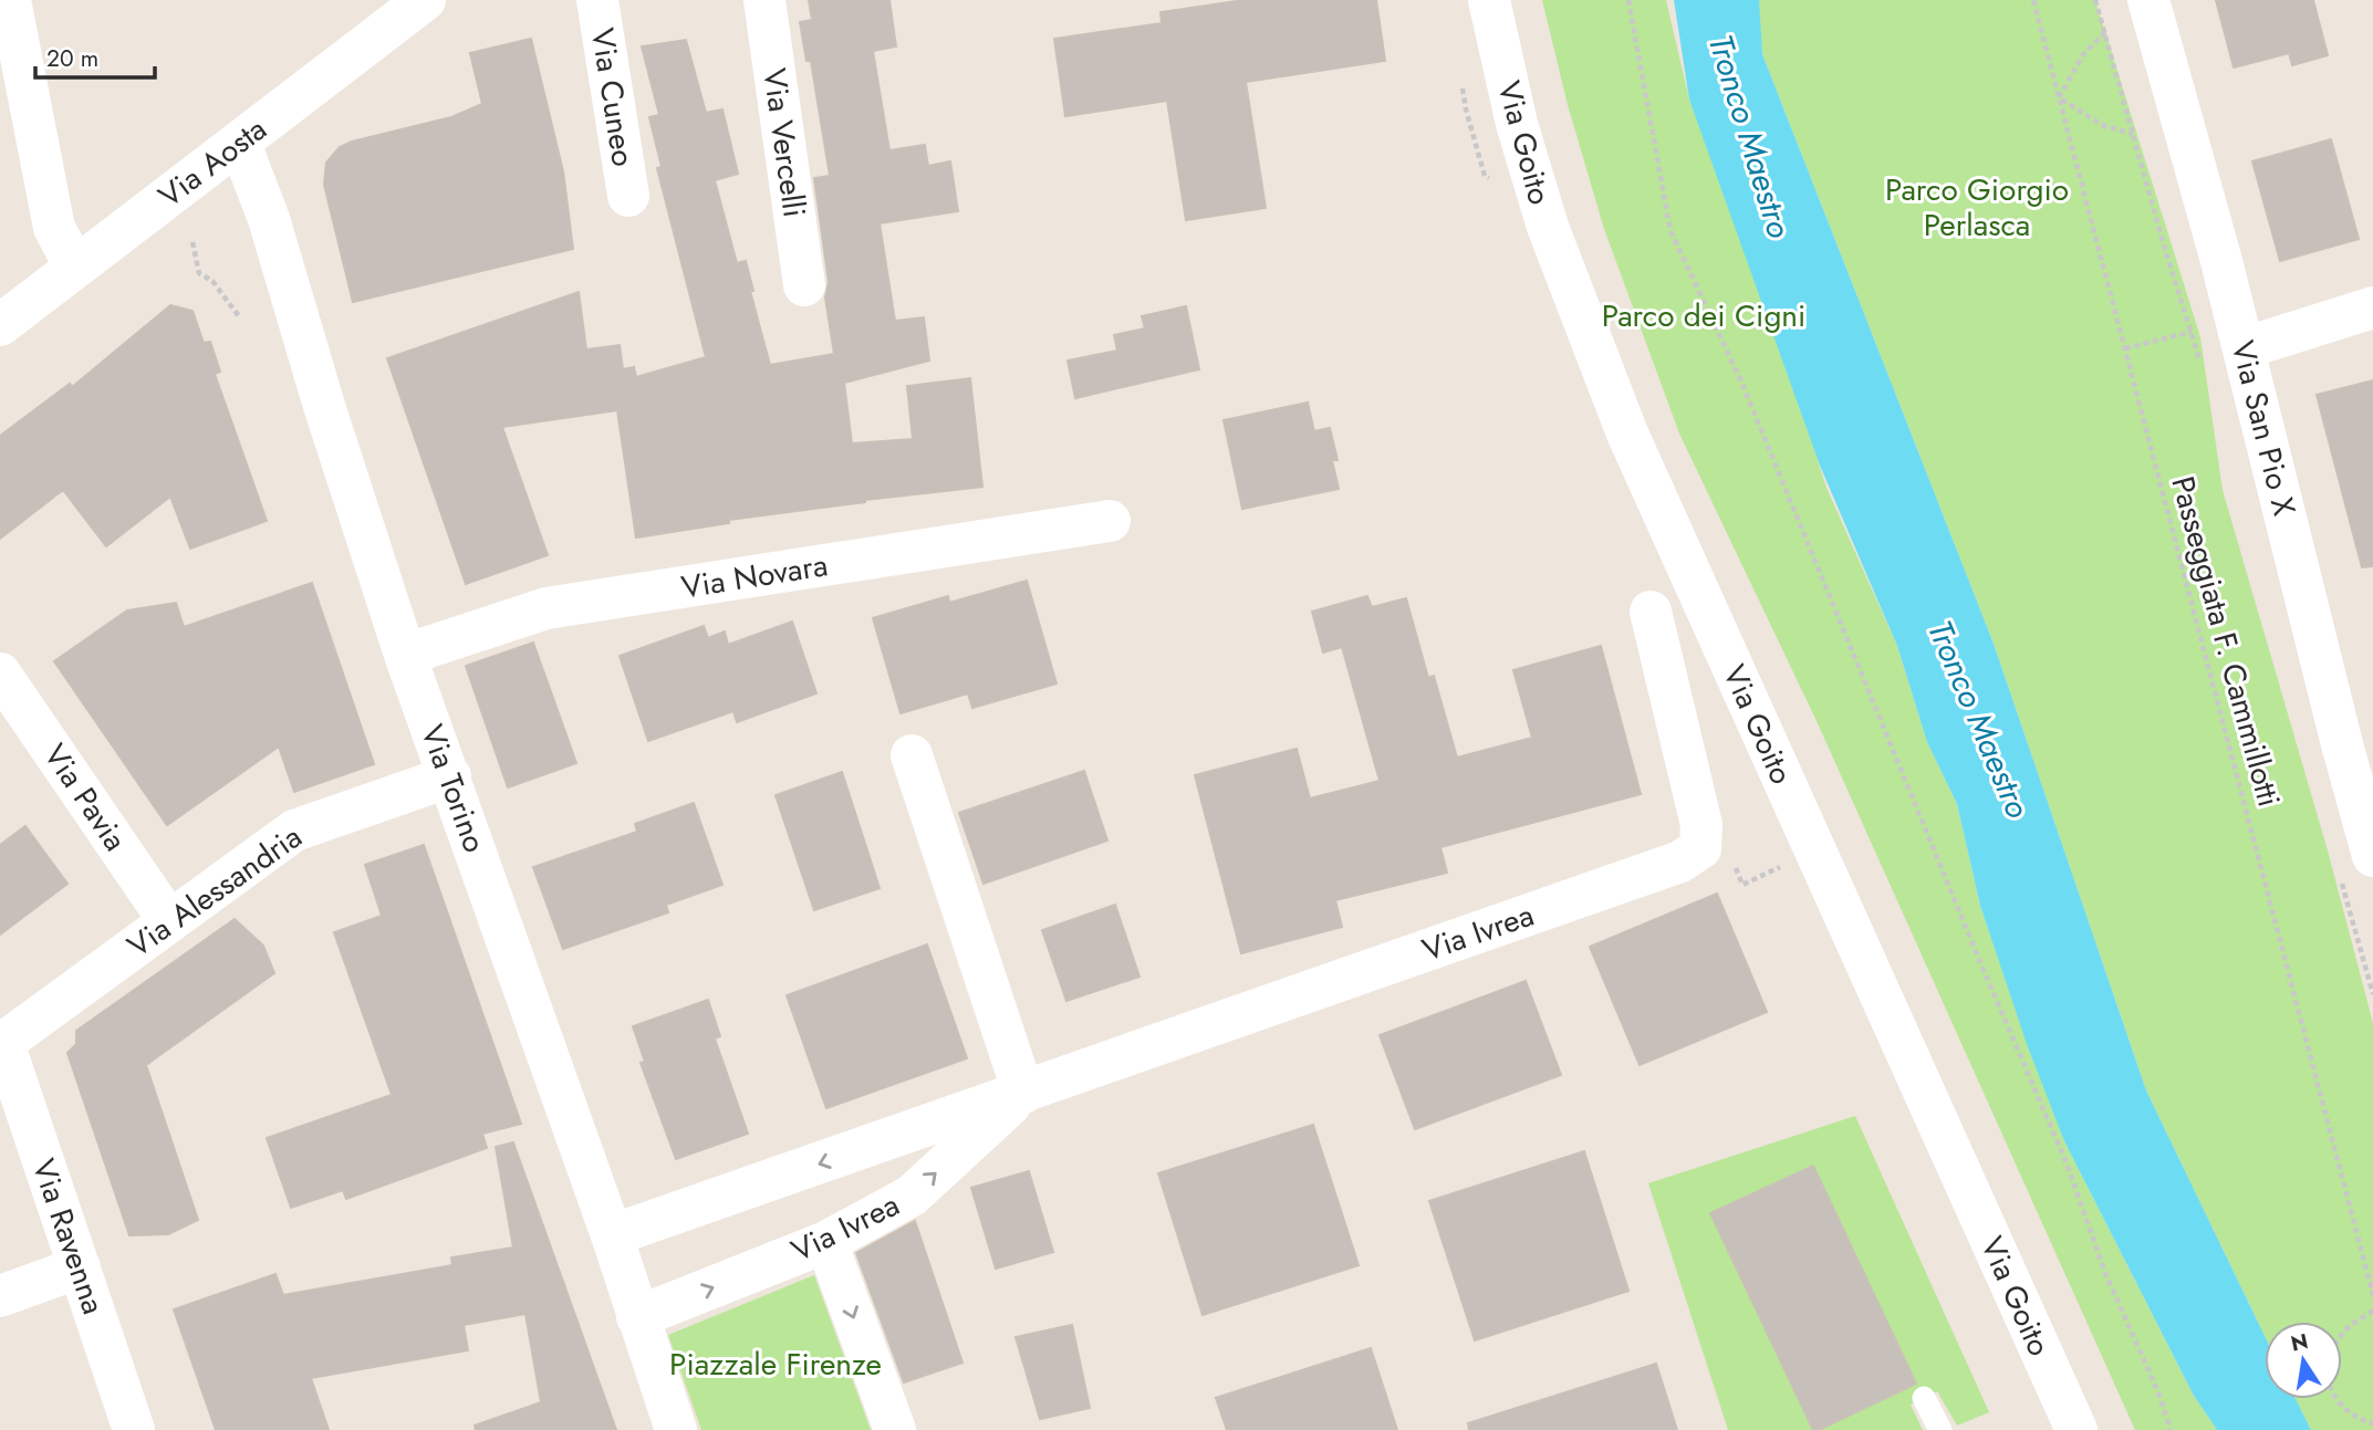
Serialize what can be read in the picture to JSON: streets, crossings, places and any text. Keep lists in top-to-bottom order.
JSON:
{
  "streets": {
    "street": [
      "Via Cuneo",
      "Via Vercelli",
      "Via Goito",
      "Via Aosta",
      "Via San Pio X",
      "Via Novara",
      "Via Torino",
      "Via Pavia",
      "Via Alessandria",
      "Via Ivrea",
      "Via Ravenna"
    ],
    "path": ["Passeggiata F. Cammillotti"]
  },
  "crossings": [
    ["Via Aosta", "Via Torino"],
    ["Via Novara", "Via Torino"],
    ["Via Torino", "Via Alessandria"],
    ["Via Torino", "Via Ivrea"],
    ["Via Pavia", "Via Alessandria"],
    ["Via Alessandria", "Via Ravenna"]
  ],
  "water": ["Tronco Maestro"],
  "parks": ["Parco Giorgio Perlasca", "Parco dei Cigni", "Piazzale Firenze"],
  "scale_bar": "20 m",
  "north": "top"
}
